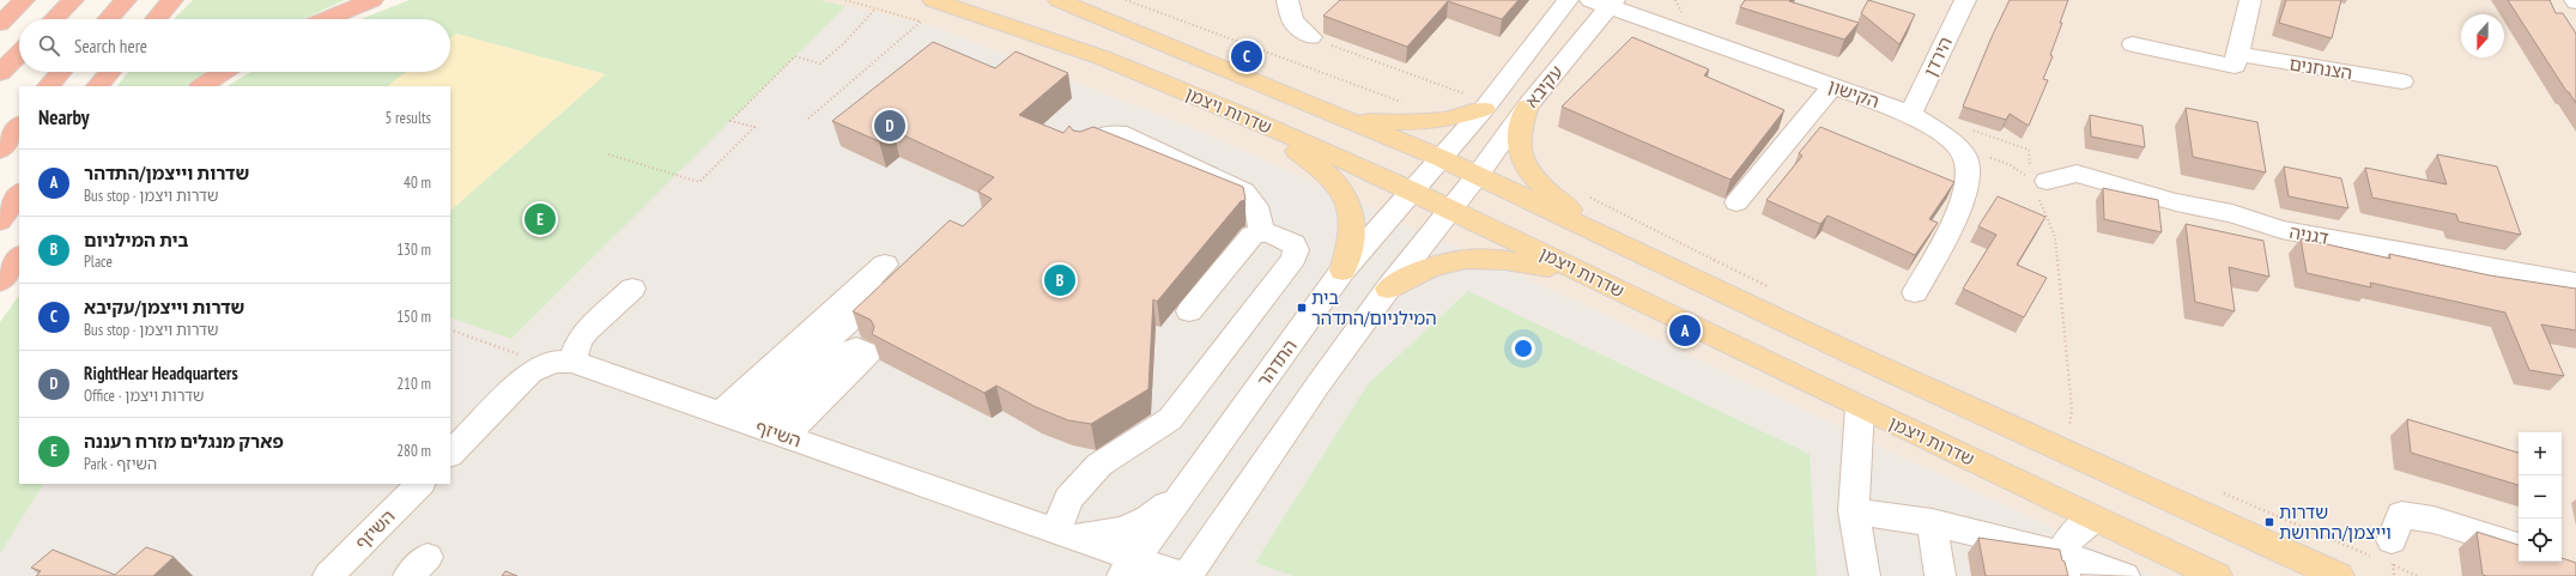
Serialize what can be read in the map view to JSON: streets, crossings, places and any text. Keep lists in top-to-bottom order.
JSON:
{
  "streets": {
    "main road": ["שדרות ויצמן"],
    "street": [
      "הירדן",
      "הצנחנים",
      "עקיבא",
      "הקישון",
      "דגניה",
      "התדהר",
      "השיזף"
    ]
  },
  "crossings": [
    ["הירדן", "הקישון"],
    ["עקיבא", "הקישון"],
    ["עקיבא", "התדהר"],
    ["שדרות ויצמן", "התדהר"],
    ["התדהר", "השיזף"]
  ],
  "places": {
    "transit": ["בית המילניום/התדהר", "שדרות וייצמן/החרושת"]
  },
  "north": "bottom",
  "page": {
    "search": "Search here",
    "pins": [
      "C",
      "D",
      "E",
      "B",
      "A"
    ],
    "heading": ["Nearby", "5 results"],
    "list": [
      {
        "mark": "A",
        "name": "שדרות וייצמן/התדהר",
        "note": "Bus stop · שדרות ויצמן",
        "value": "40 m"
      },
      {
        "mark": "B",
        "name": "בית המילניום",
        "note": "Place",
        "value": "130 m"
      },
      {
        "mark": "C",
        "name": "שדרות וייצמן/עקיבא",
        "note": "Bus stop · שדרות ויצמן",
        "value": "150 m"
      },
      {
        "mark": "D",
        "name": "RightHear Headquarters",
        "note": "Office · שדרות ויצמן",
        "value": "210 m"
      },
      {
        "mark": "E",
        "name": "פארק מנגלים מזרח רעננה",
        "note": "Park · השיזף",
        "value": "280 m"
      }
    ],
    "map_buttons": ["+", "−"]
  }
}
